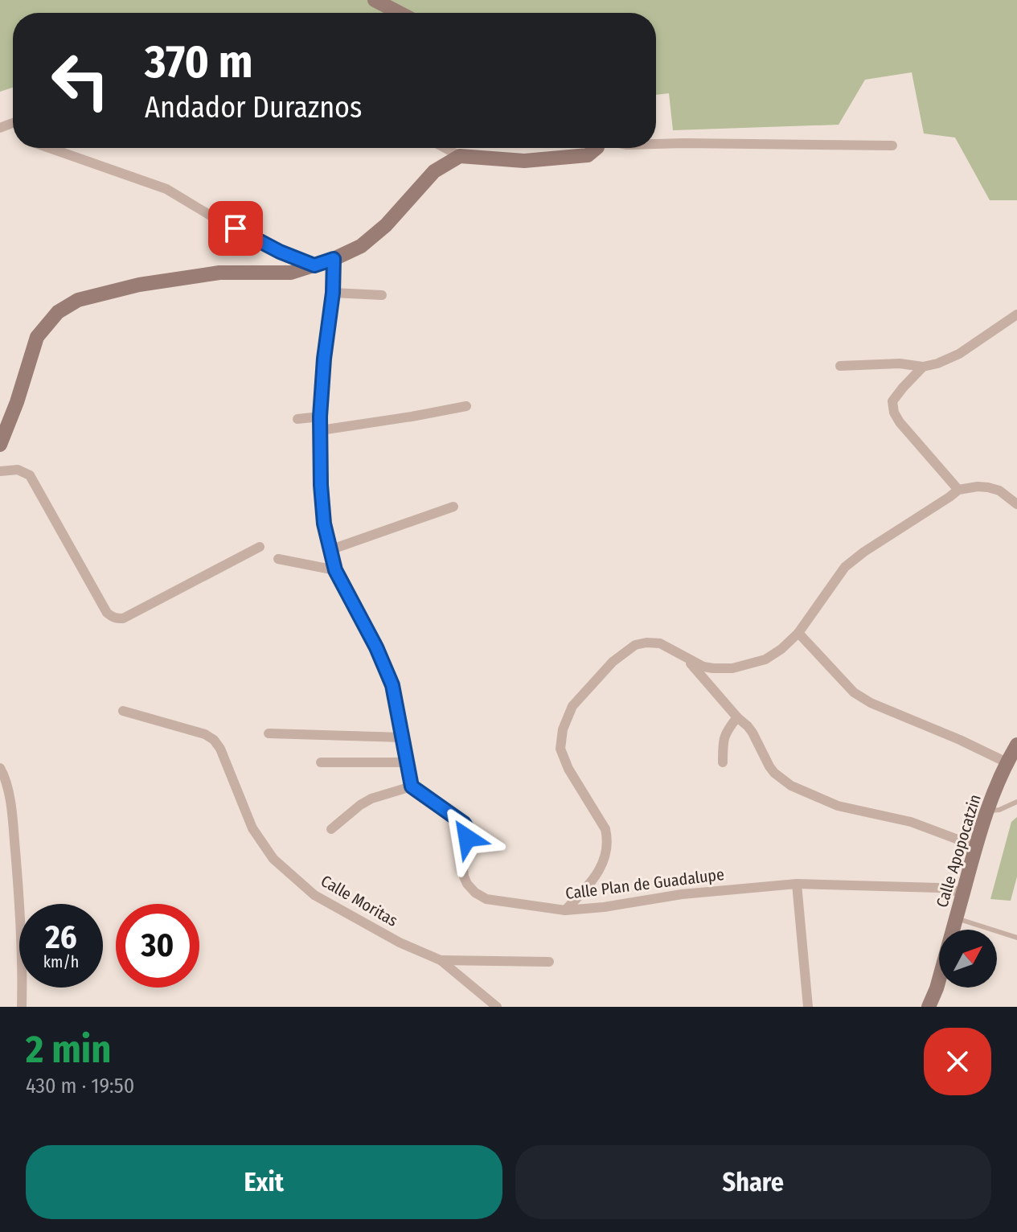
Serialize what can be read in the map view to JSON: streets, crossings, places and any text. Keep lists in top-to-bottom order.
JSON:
{
  "streets": {
    "main road": ["Calle Apopocatzin"],
    "street": ["Calle Plan de Guadalupe", "Calle Moritas"]
  },
  "crossings": [
    ["Calle Apopocatzin", "Calle Plan de Guadalupe"]
  ],
  "north": "top right",
  "page": {
    "turn": ["370 m", "Andador Duraznos"],
    "speed": "26 km/h",
    "limit": "30",
    "heading": ["2 min", "430 m · 19:50"],
    "buttons": ["Exit", "Share"]
  }
}
